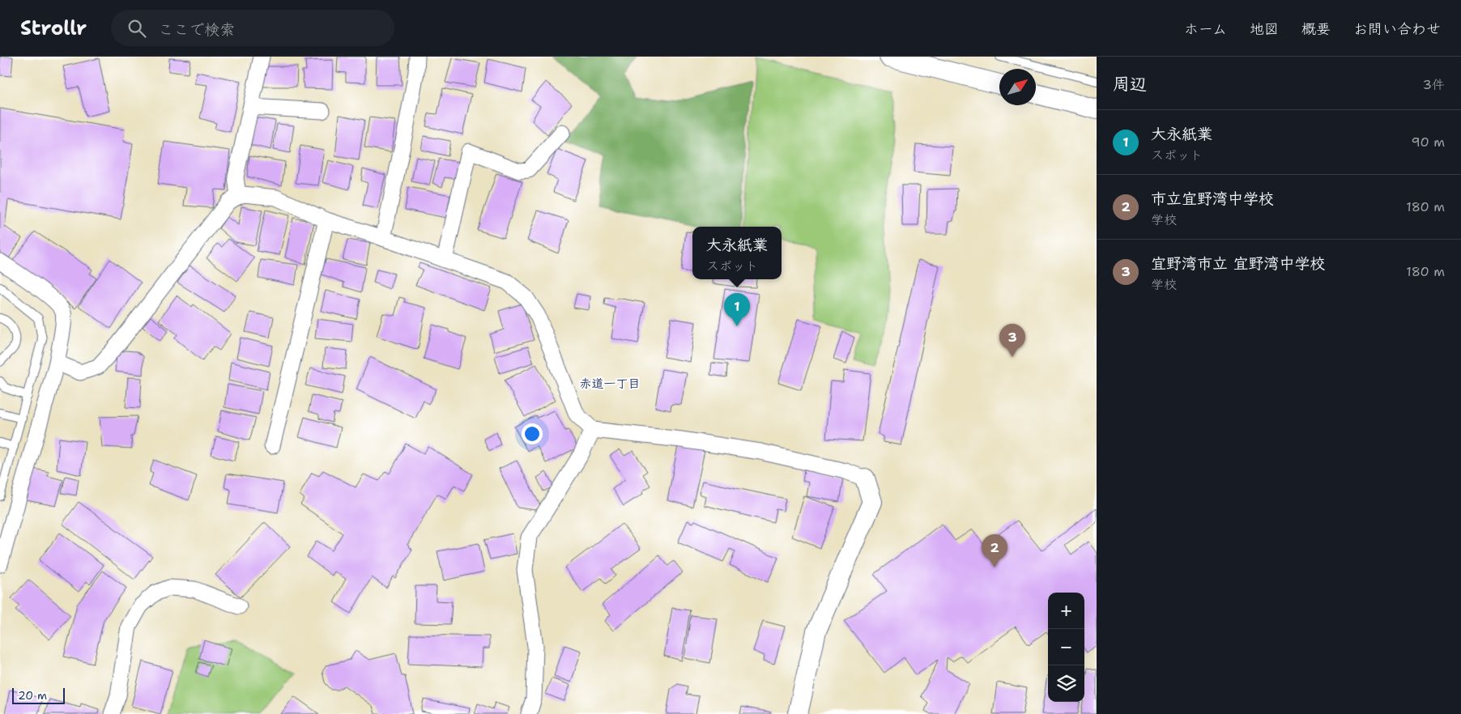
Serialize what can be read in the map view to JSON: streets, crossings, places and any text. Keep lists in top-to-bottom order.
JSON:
{
  "districts": ["赤道一丁目"],
  "scale_bar": "20 m",
  "north": "top right",
  "page": {
    "header": "Strollr",
    "search": "ここで検索",
    "nav": [
      "ホーム",
      "地図",
      "概要",
      "お問い合わせ"
    ],
    "heading": ["周辺", "3件"],
    "list": [
      {
        "mark": "1",
        "name": "大永紙業",
        "note": "スポット",
        "value": "90 m"
      },
      {
        "mark": "2",
        "name": "市立宜野湾中学校",
        "note": "学校",
        "value": "180 m"
      },
      {
        "mark": "3",
        "name": "宜野湾市立 宜野湾中学校",
        "note": "学校",
        "value": "180 m"
      }
    ],
    "popup": ["大永紙業", "スポット"],
    "pins": ["1", "3", "2"],
    "map_buttons": ["+", "−"],
    "scale": "20 m"
  }
}
